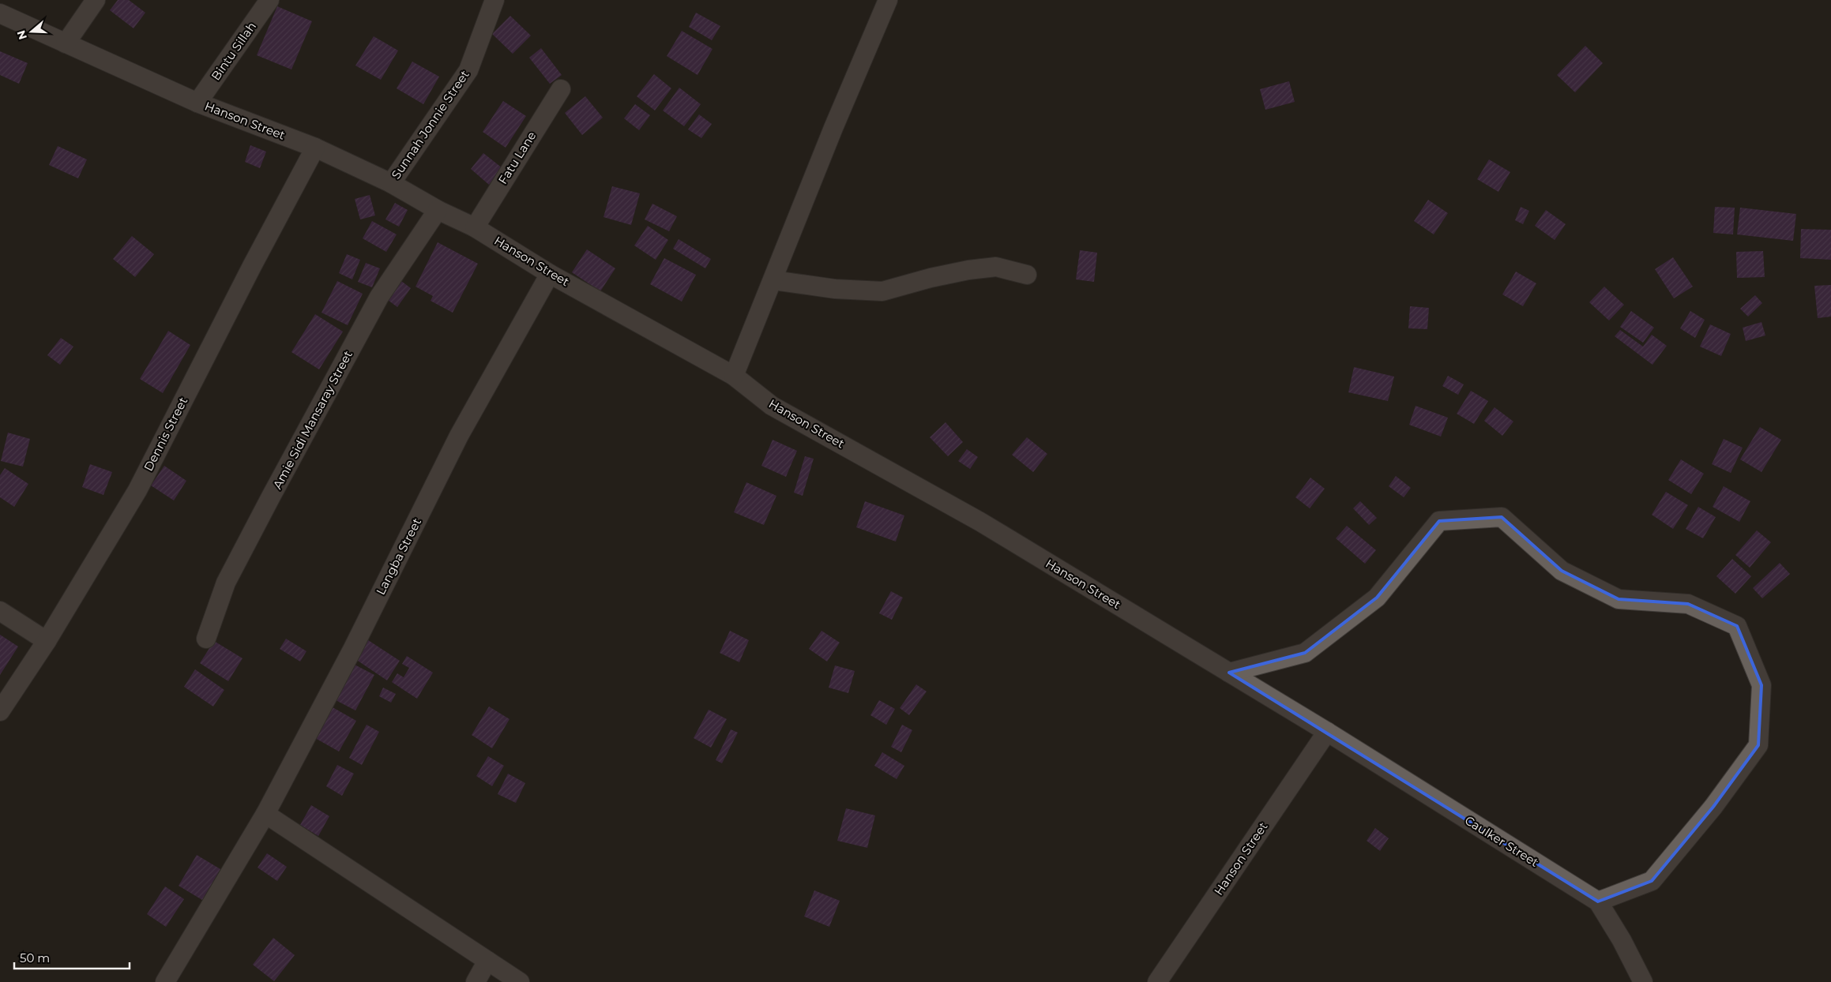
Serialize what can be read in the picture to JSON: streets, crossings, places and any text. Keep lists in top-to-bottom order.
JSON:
{
  "streets": {
    "street": [
      "Bintu Sillah",
      "Hanson Street",
      "Sunnah Jonnie Street",
      "Fatu Lane",
      "Amie Sidi Mansaray Street",
      "Dennis Street",
      "Langba Street",
      "Caulker Street"
    ]
  },
  "crossings": [
    ["Bintu Sillah", "Hanson Street"],
    ["Hanson Street", "Sunnah Jonnie Street"],
    ["Hanson Street", "Fatu Lane"],
    ["Hanson Street", "Amie Sidi Mansaray Street"],
    ["Hanson Street", "Dennis Street"],
    ["Hanson Street", "Langba Street"],
    ["Hanson Street", "Caulker Street"]
  ],
  "scale_bar": "50 m",
  "north": "left"
}
